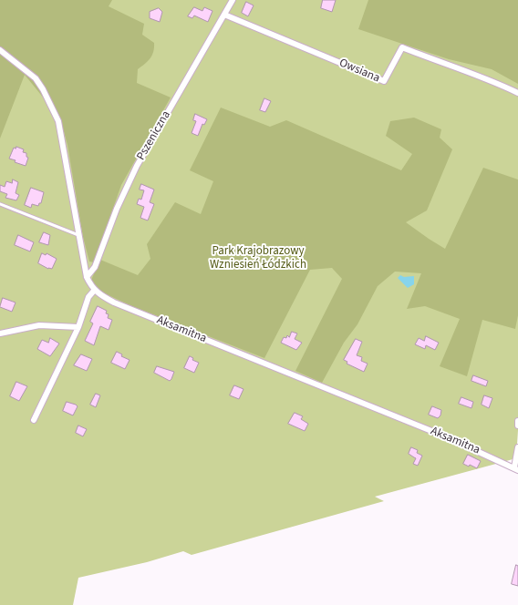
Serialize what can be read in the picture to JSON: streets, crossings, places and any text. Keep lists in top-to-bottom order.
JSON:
{
  "streets": {
    "street": ["Owsiana", "Pszeniczna", "Aksamitna"]
  },
  "crossings": [
    ["Owsiana", "Pszeniczna"]
  ],
  "parks": ["Park Krajobrazowy Wzniesień Łódzkich"]
}
